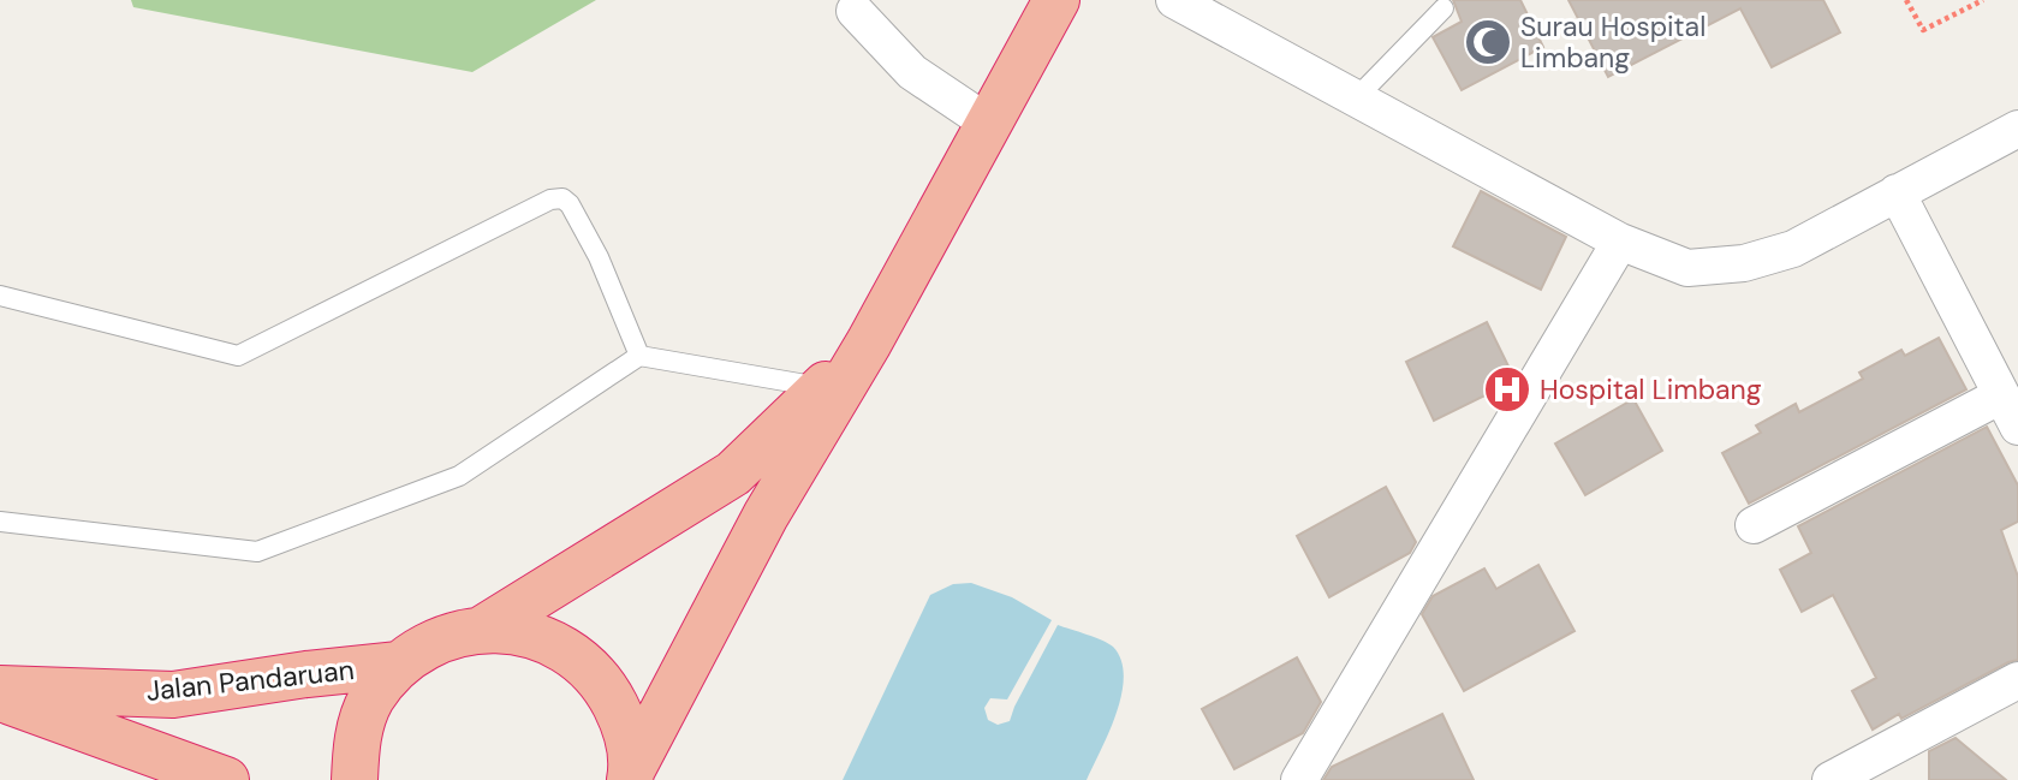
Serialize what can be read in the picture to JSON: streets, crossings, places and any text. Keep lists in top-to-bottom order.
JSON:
{
  "streets": {
    "highway": ["Jalan Pandaruan"]
  },
  "places": {
    "mosque": ["Surau Hospital Limbang"],
    "hospital": ["Hospital Limbang"]
  }
}
